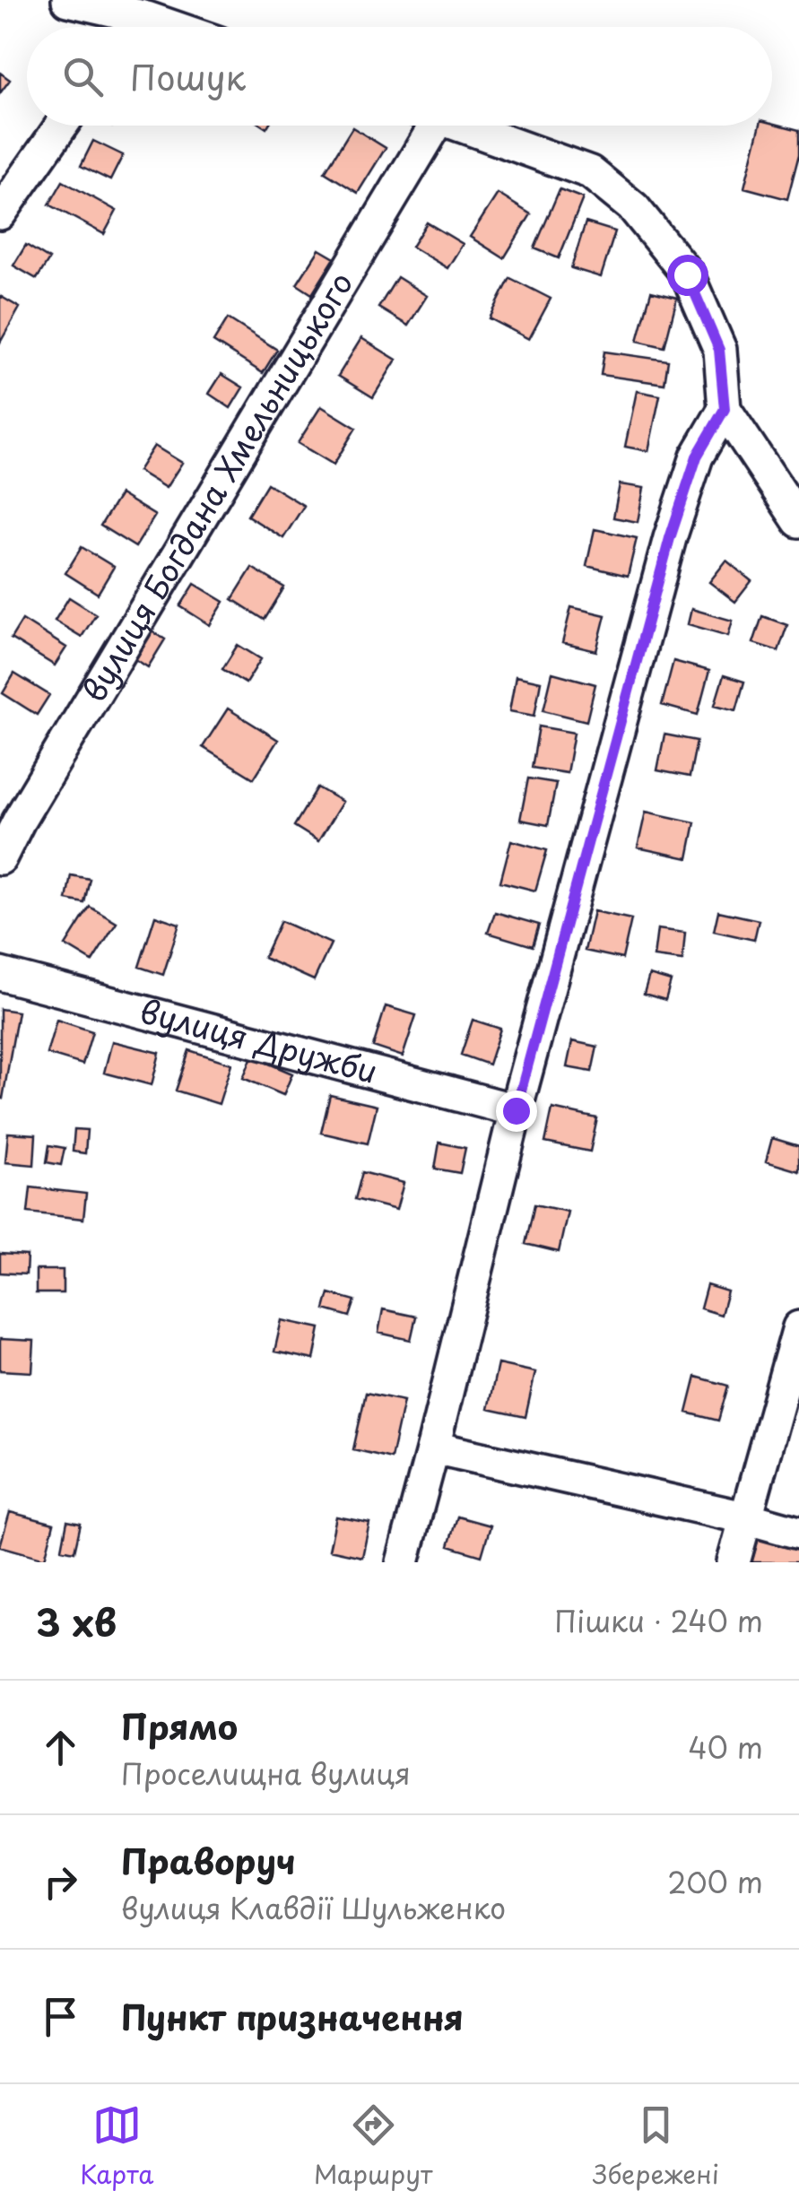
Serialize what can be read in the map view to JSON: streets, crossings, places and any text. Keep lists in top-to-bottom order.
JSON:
{
  "streets": {
    "street": ["вулиця Богдана Хмельницького", "вулиця Дружби"]
  },
  "page": {
    "search": "Пошук",
    "heading": ["3 хв", "Пішки · 240 m"],
    "list": [
      ["Прямо", "Проселищна вулиця", "40 m"],
      ["Праворуч", "вулиця Клавдії Шульженко", "200 m"],
      "Пункт призначення"
    ],
    "nav": ["Карта", "Маршрут", "Збережені"]
  }
}
